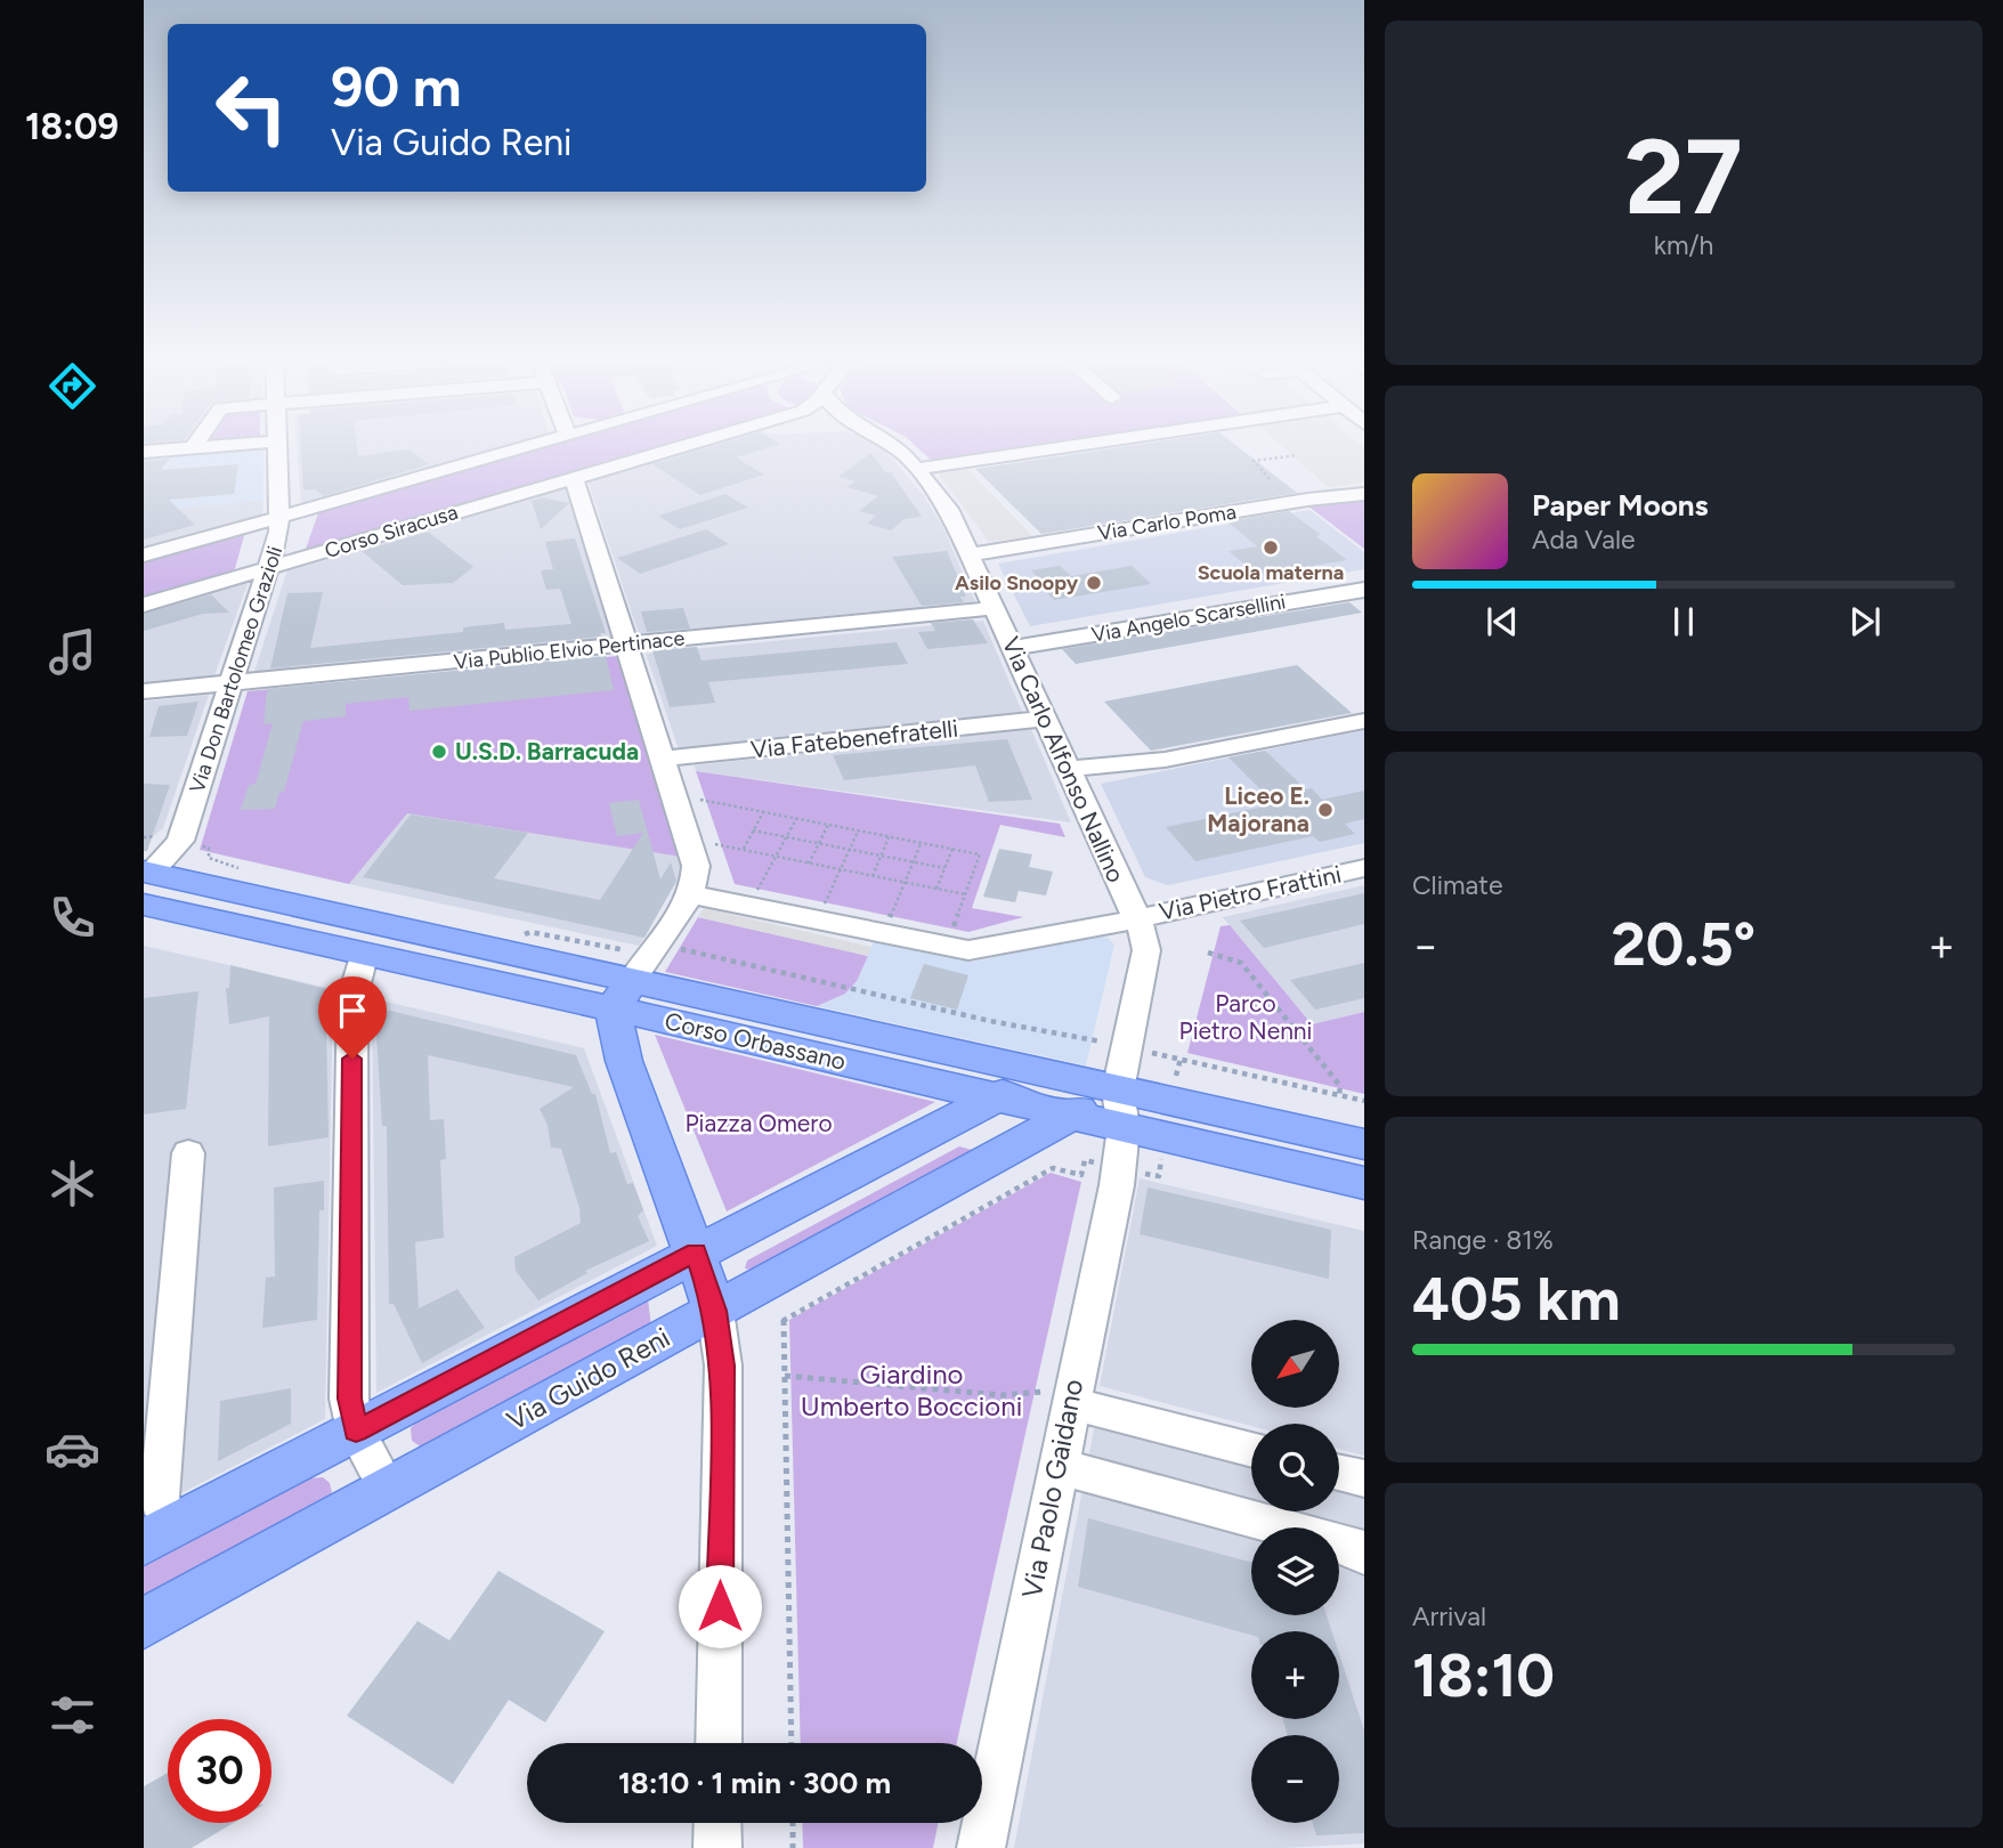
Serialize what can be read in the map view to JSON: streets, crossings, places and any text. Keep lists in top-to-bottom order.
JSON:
{
  "streets": {
    "main road": ["Corso Orbassano", "Via Guido Reni"],
    "street": [
      "Via Carlo Poma",
      "Corso Siracusa",
      "Via Angelo Scarsellini",
      "Via Publio Elvio Pertinace",
      "Via Don Bartolomeo Grazioli",
      "Via Fatebenefratelli",
      "Via Carlo Alfonso Nallino",
      "Via Pietro Frattini",
      "Via Paolo Gaidano"
    ]
  },
  "crossings": [
    ["Via Carlo Poma", "Via Carlo Alfonso Nallino"],
    ["Corso Siracusa", "Via Don Bartolomeo Grazioli"],
    ["Via Angelo Scarsellini", "Via Carlo Alfonso Nallino"],
    ["Via Publio Elvio Pertinace", "Via Don Bartolomeo Grazioli"],
    ["Via Publio Elvio Pertinace", "Via Carlo Alfonso Nallino"],
    ["Via Don Bartolomeo Grazioli", "Corso Orbassano"],
    ["Via Fatebenefratelli", "Via Carlo Alfonso Nallino"],
    ["Via Carlo Alfonso Nallino", "Via Pietro Frattini"],
    ["Via Carlo Alfonso Nallino", "Corso Orbassano"],
    ["Via Carlo Alfonso Nallino", "Via Paolo Gaidano"],
    ["Corso Orbassano", "Via Guido Reni"],
    ["Corso Orbassano", "Via Paolo Gaidano"]
  ],
  "parks": ["Parco Pietro Nenni", "Piazza Omero", "Giardino Umberto Boccioni"],
  "places": [
    "Scuola materna",
    "Asilo Snoopy",
    "U.S.D. Barracuda",
    "Liceo E. Majorana"
  ],
  "north": "bottom left",
  "page": {
    "tabs": "18:09",
    "tile": [
      ["27", "km/h"],
      "Climate",
      ["Range · 81%", "405 km"],
      ["Arrival", "18:10"]
    ],
    "turn": ["90 m", "Via Guido Reni"],
    "song": ["Paper Moons", "Ada Vale"],
    "heat": ["−", "20.5°", "+"],
    "map_buttons": ["+", "−"],
    "limit": "30",
    "trip": "18:10 · 1 min · 300 m"
  }
}
